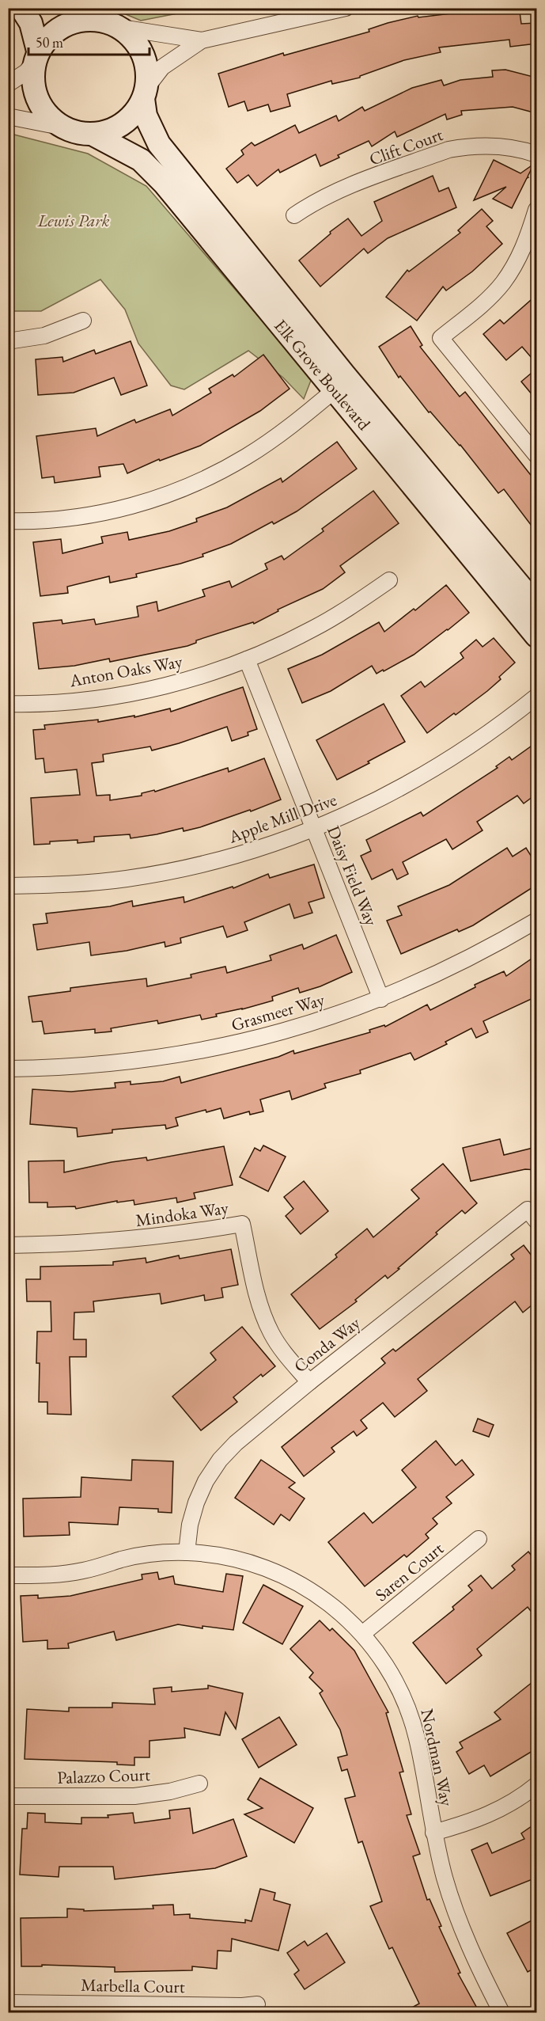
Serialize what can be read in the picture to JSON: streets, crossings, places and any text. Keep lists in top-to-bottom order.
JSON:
{
  "streets": {
    "main road": ["Elk Grove Boulevard"],
    "street": [
      "Clift Court",
      "Anton Oaks Way",
      "Apple Mill Drive",
      "Daisy Field Way",
      "Grasmeer Way",
      "Mindoka Way",
      "Conda Way",
      "Saren Court",
      "Nordman Way",
      "Palazzo Court",
      "Marbella Court"
    ]
  },
  "crossings": [
    ["Anton Oaks Way", "Daisy Field Way"],
    ["Apple Mill Drive", "Daisy Field Way"],
    ["Daisy Field Way", "Grasmeer Way"],
    ["Mindoka Way", "Conda Way"],
    ["Conda Way", "Nordman Way"],
    ["Saren Court", "Nordman Way"]
  ],
  "parks": ["Lewis Park"],
  "scale_bar": "50 m"
}
